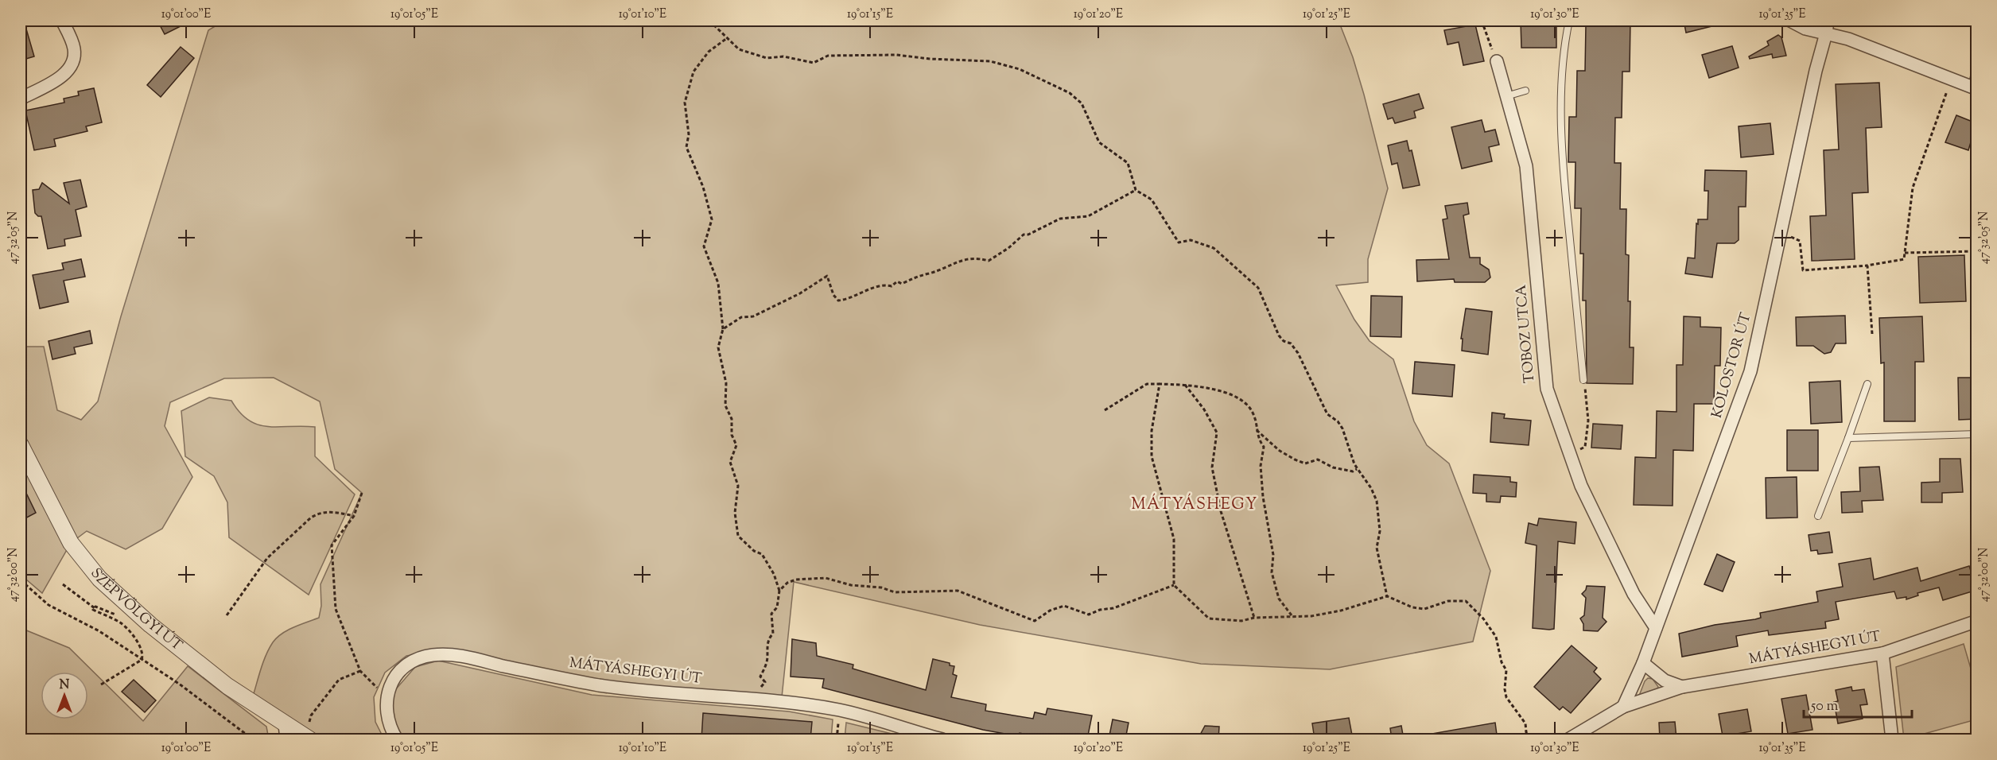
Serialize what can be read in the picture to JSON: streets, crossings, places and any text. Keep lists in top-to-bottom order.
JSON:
{
  "streets": {
    "street": [
      "TOBOZ UTCA",
      "KOLOSTOR ÚT",
      "SZÉPVÖLGYI ÚT",
      "MÁTYÁSHEGYI ÚT"
    ]
  },
  "crossings": [
    ["TOBOZ UTCA", "KOLOSTOR ÚT"],
    ["KOLOSTOR ÚT", "MÁTYÁSHEGYI ÚT"]
  ],
  "districts": ["MÁTYÁSHEGY"],
  "scale_bar": "50 m",
  "north": "top",
  "coordinates": [
    "19°01'00\"E",
    "19°01'05\"E",
    "19°01'10\"E",
    "19°01'15\"E",
    "19°01'20\"E",
    "19°01'25\"E",
    "19°01'30\"E",
    "19°01'35\"E",
    "47°32'05\"N",
    "47°32'00\"N"
  ]
}
